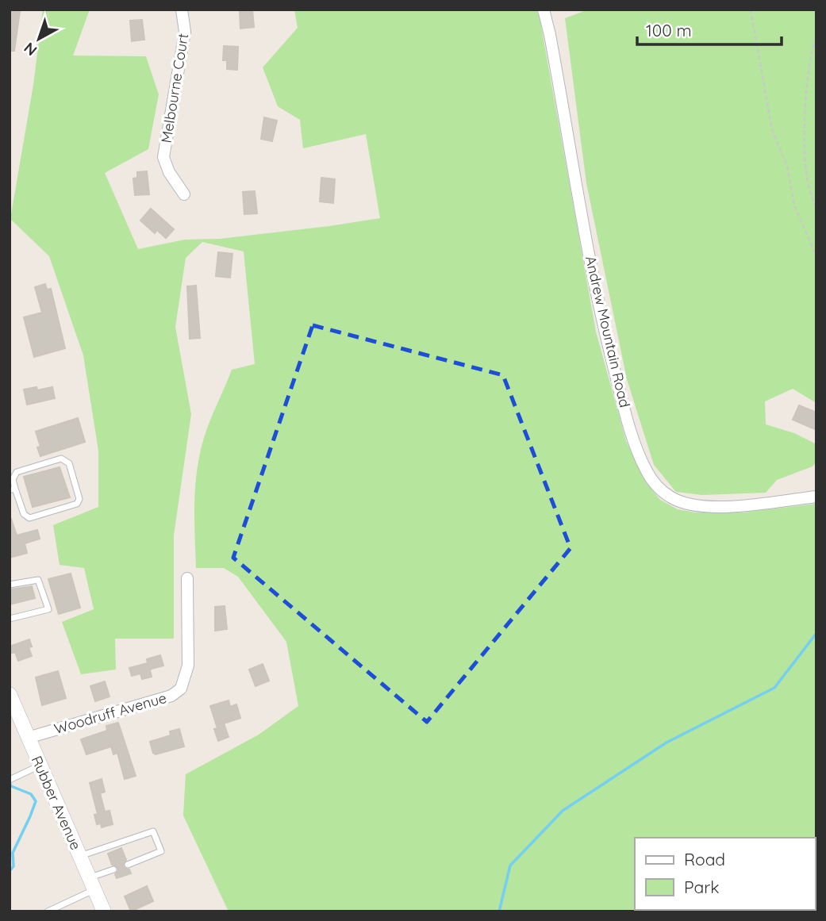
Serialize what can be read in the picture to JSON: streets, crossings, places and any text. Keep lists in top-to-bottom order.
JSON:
{
  "streets": {
    "street": [
      "Melbourne Court",
      "Andrew Mountain Road",
      "Woodruff Avenue",
      "Rubber Avenue"
    ]
  },
  "crossings": [
    ["Woodruff Avenue", "Rubber Avenue"]
  ],
  "legend": ["Road", "Park"],
  "scale_bar": "100 m",
  "north": "bottom left"
}
